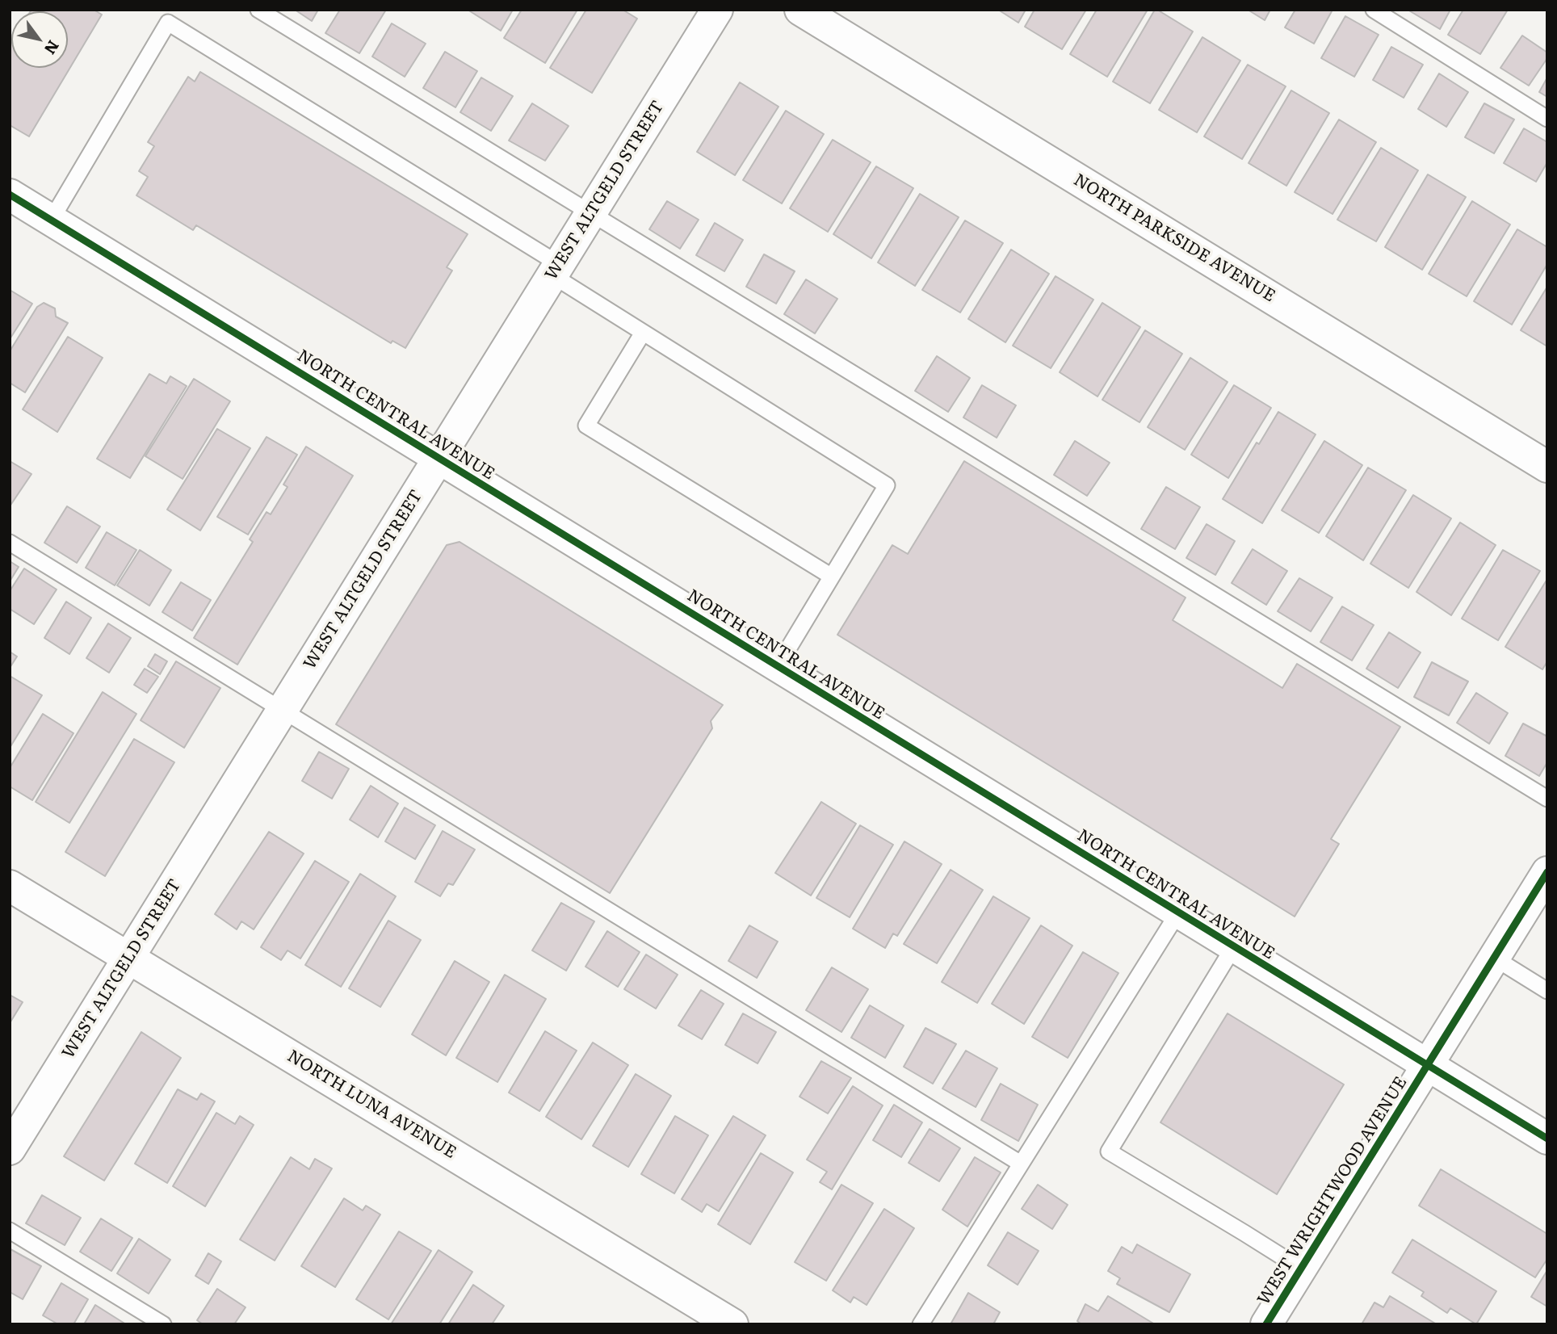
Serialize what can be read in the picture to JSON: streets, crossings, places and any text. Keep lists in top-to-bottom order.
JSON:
{
  "streets": {
    "street": [
      "WEST ALTGELD STREET",
      "NORTH PARKSIDE AVENUE",
      "NORTH CENTRAL AVENUE",
      "NORTH LUNA AVENUE",
      "WEST WRIGHTWOOD AVENUE"
    ]
  },
  "crossings": [
    ["WEST ALTGELD STREET", "NORTH CENTRAL AVENUE"],
    ["WEST ALTGELD STREET", "NORTH LUNA AVENUE"],
    ["NORTH CENTRAL AVENUE", "WEST WRIGHTWOOD AVENUE"]
  ],
  "north": "bottom right"
}
